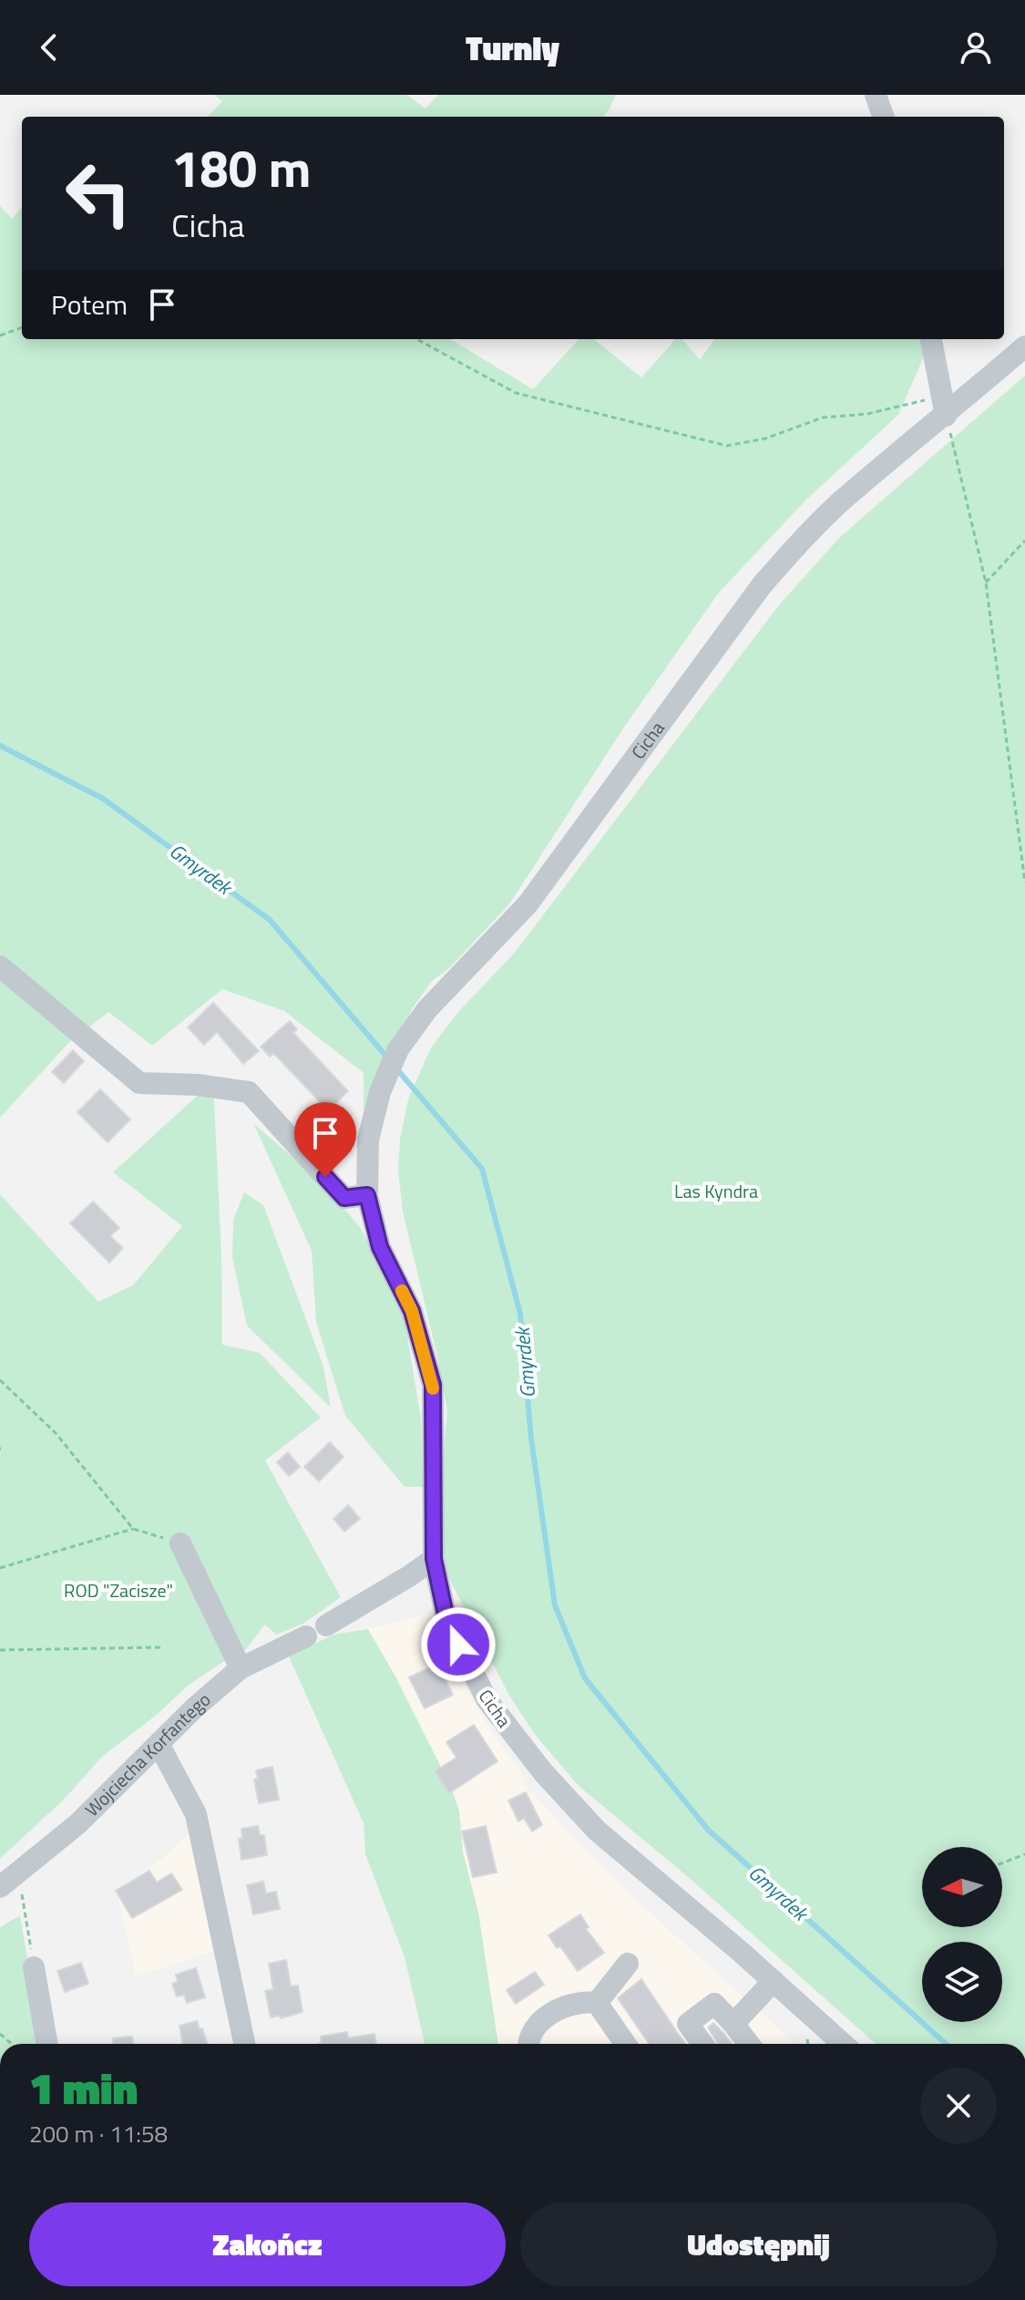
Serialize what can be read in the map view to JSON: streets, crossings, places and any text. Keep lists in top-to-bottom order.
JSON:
{
  "streets": {
    "street": ["Cicha", "Wojciecha Korfantego"]
  },
  "water": ["Gmyrdek"],
  "parks": ["Las Kyndra", "ROD \"Zacisze\""],
  "north": "left",
  "page": {
    "header": "Turnly",
    "turn": ["180 m", "Cicha"],
    "then": "Potem",
    "heading": ["1 min", "200 m · 11:58"],
    "buttons": ["Zakończ", "Udostępnij"]
  }
}
